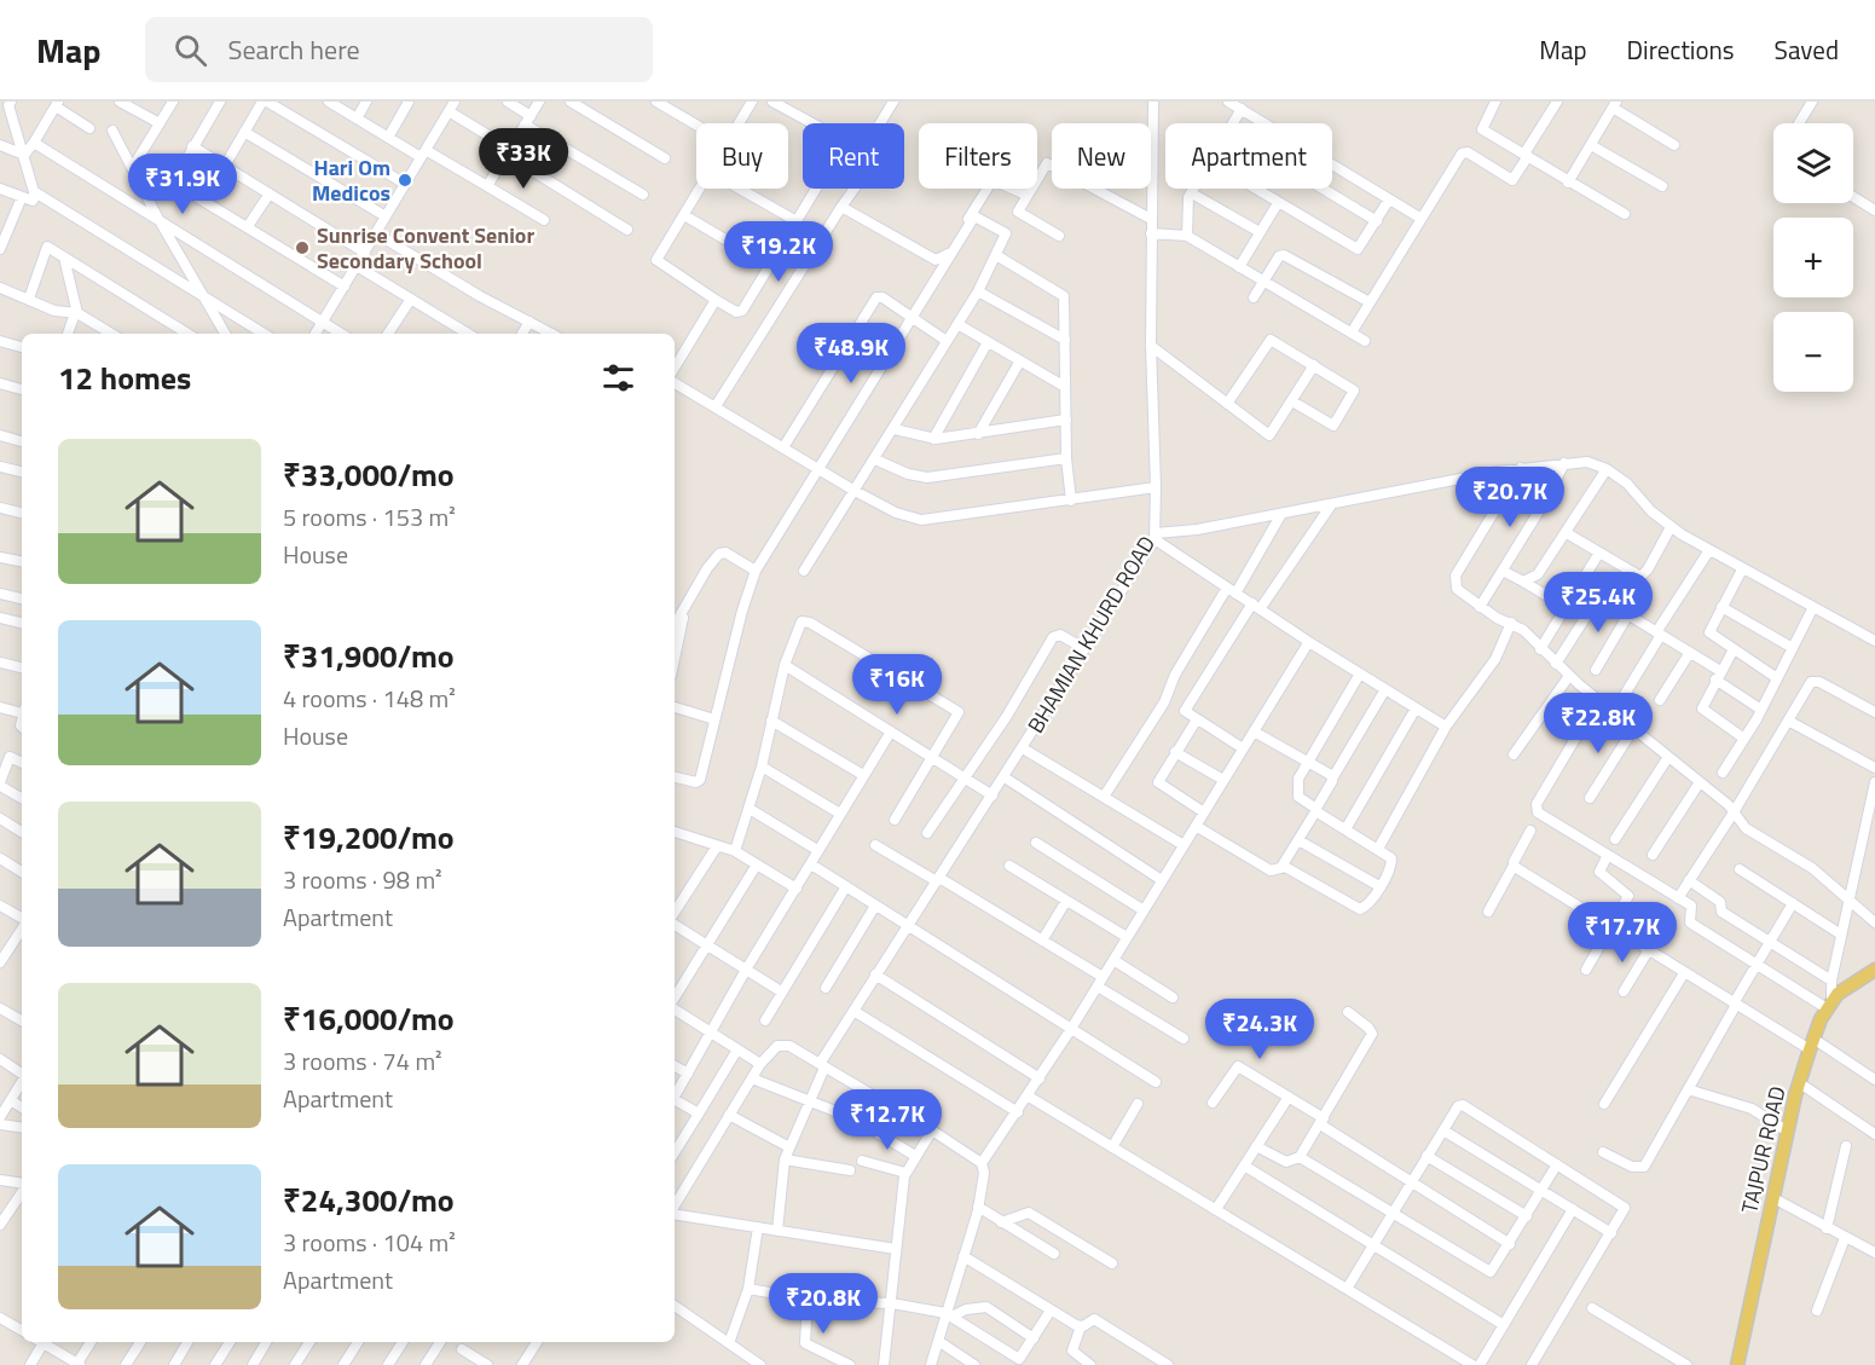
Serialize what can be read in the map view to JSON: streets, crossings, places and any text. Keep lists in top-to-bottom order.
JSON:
{
  "streets": {
    "main road": ["TAJPUR ROAD"],
    "street": ["BHAMIAN KHURD ROAD"]
  },
  "places": ["Hari Om Medicos", "Sunrise Convent Senior Secondary School"],
  "page": {
    "header": "Map",
    "search": "Search here",
    "nav": ["Map", "Directions", "Saved"],
    "map_buttons": ["+", "−"],
    "chip": [
      "Buy",
      "Rent",
      "Filters",
      "New",
      "Apartment"
    ],
    "price": [
      "₹33K",
      "₹31.9K",
      "₹19.2K",
      "₹48.9K",
      "₹20.7K",
      "₹25.4K",
      "₹16K",
      "₹22.8K",
      "₹17.7K",
      "₹24.3K",
      "₹12.7K",
      "₹20.8K"
    ],
    "heading": "12 homes",
    "list": [
      {
        "name": "₹33,000/mo",
        "note": "5 rooms · 153 m² · House"
      },
      {
        "name": "₹31,900/mo",
        "note": "4 rooms · 148 m² · House"
      },
      {
        "name": "₹19,200/mo",
        "note": "3 rooms · 98 m² · Apartment"
      },
      {
        "name": "₹16,000/mo",
        "note": "3 rooms · 74 m² · Apartment"
      },
      {
        "name": "₹24,300/mo",
        "note": "3 rooms · 104 m² · Apartment"
      }
    ]
  }
}
